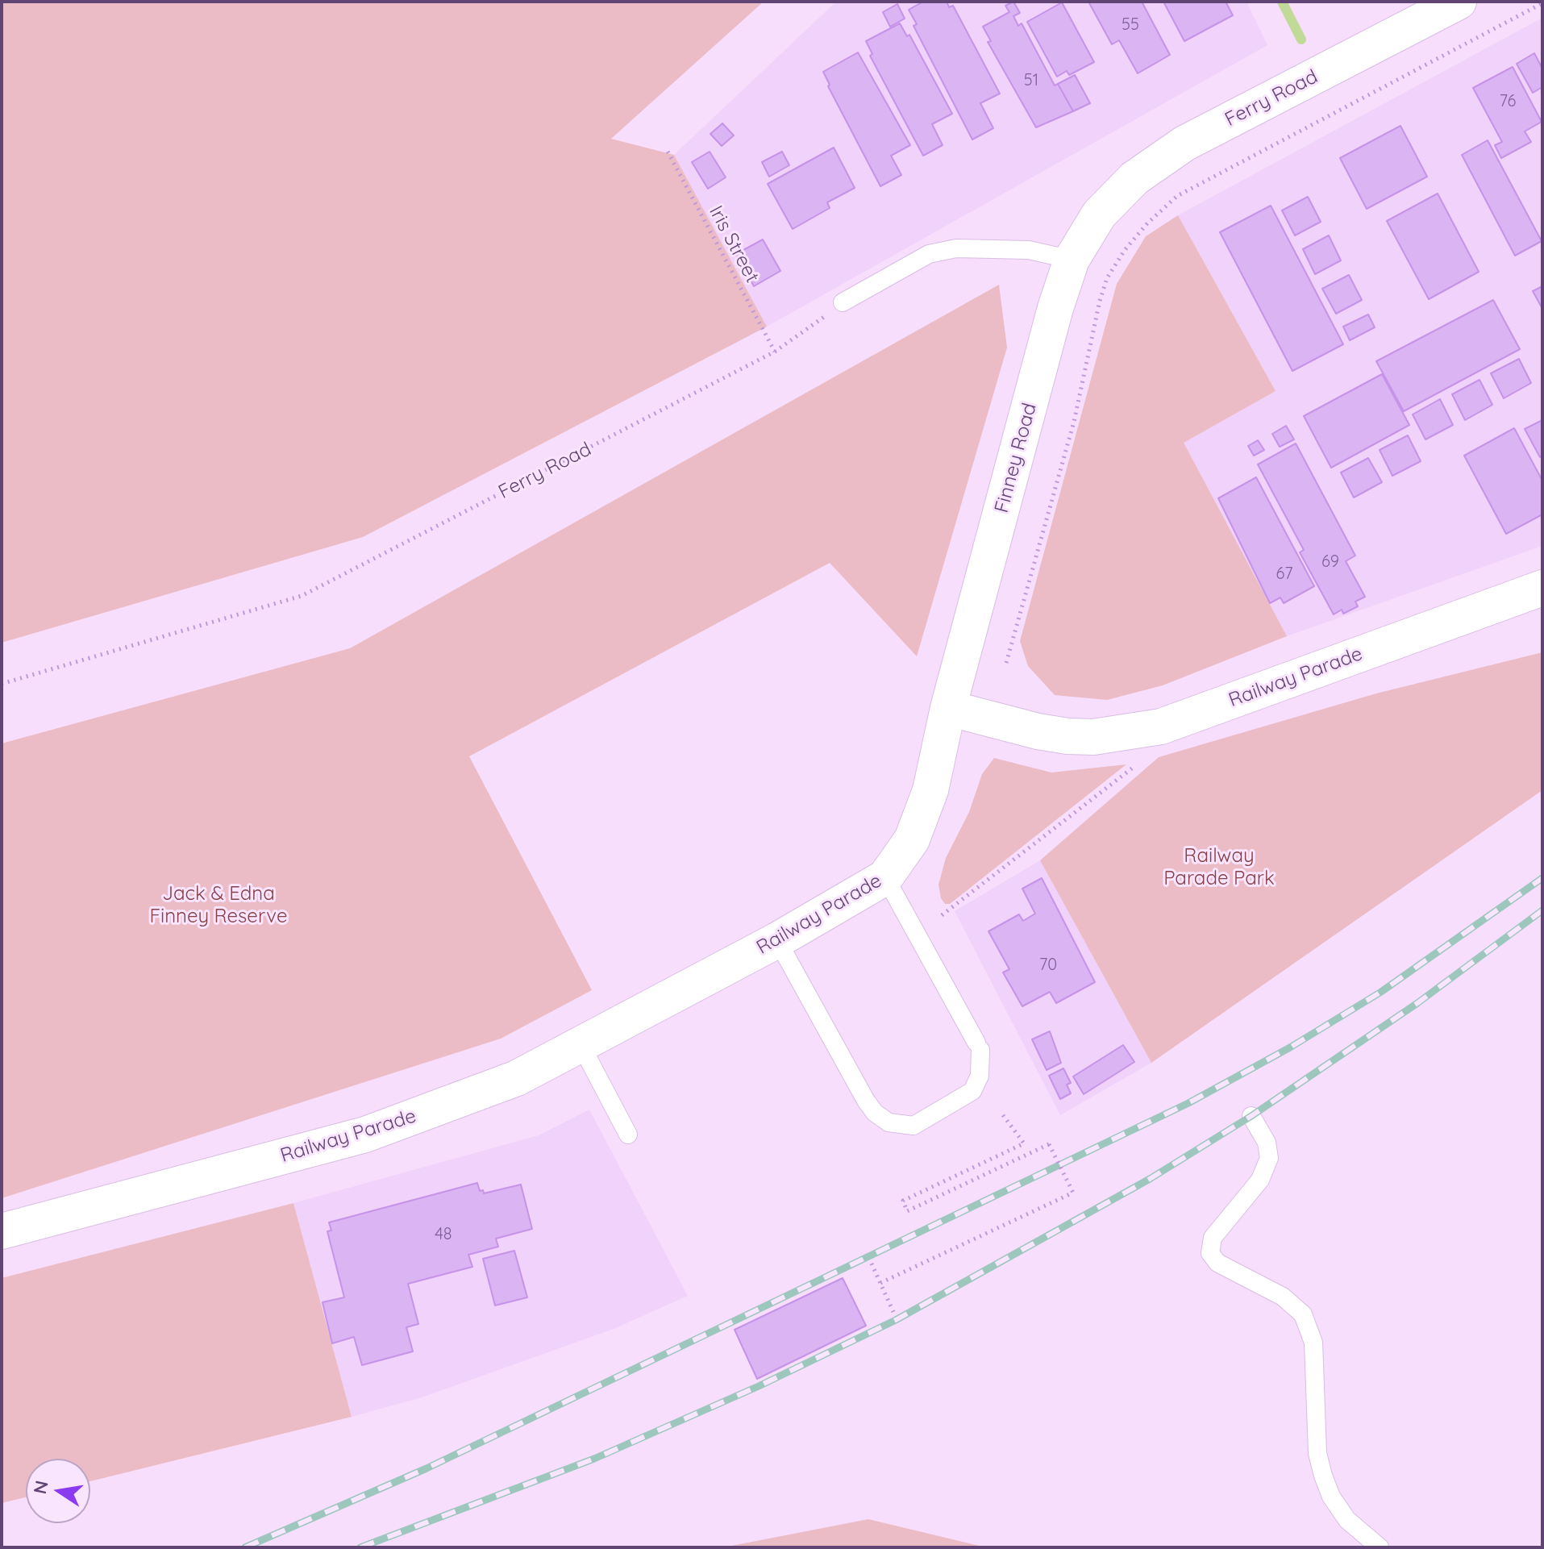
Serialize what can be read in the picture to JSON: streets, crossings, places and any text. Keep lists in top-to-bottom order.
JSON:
{
  "streets": {
    "street": ["Ferry Road", "Finney Road", "Railway Parade"],
    "path": ["Iris Street"]
  },
  "crossings": [
    ["Ferry Road", "Iris Street"],
    ["Ferry Road", "Finney Road"],
    ["Finney Road", "Railway Parade"]
  ],
  "parks": ["Railway Parade Park", "Jack & Edna Finney Reserve"],
  "house_numbers": [
    "55",
    "51",
    "76",
    "69",
    "67",
    "70",
    "48"
  ],
  "north": "left"
}
